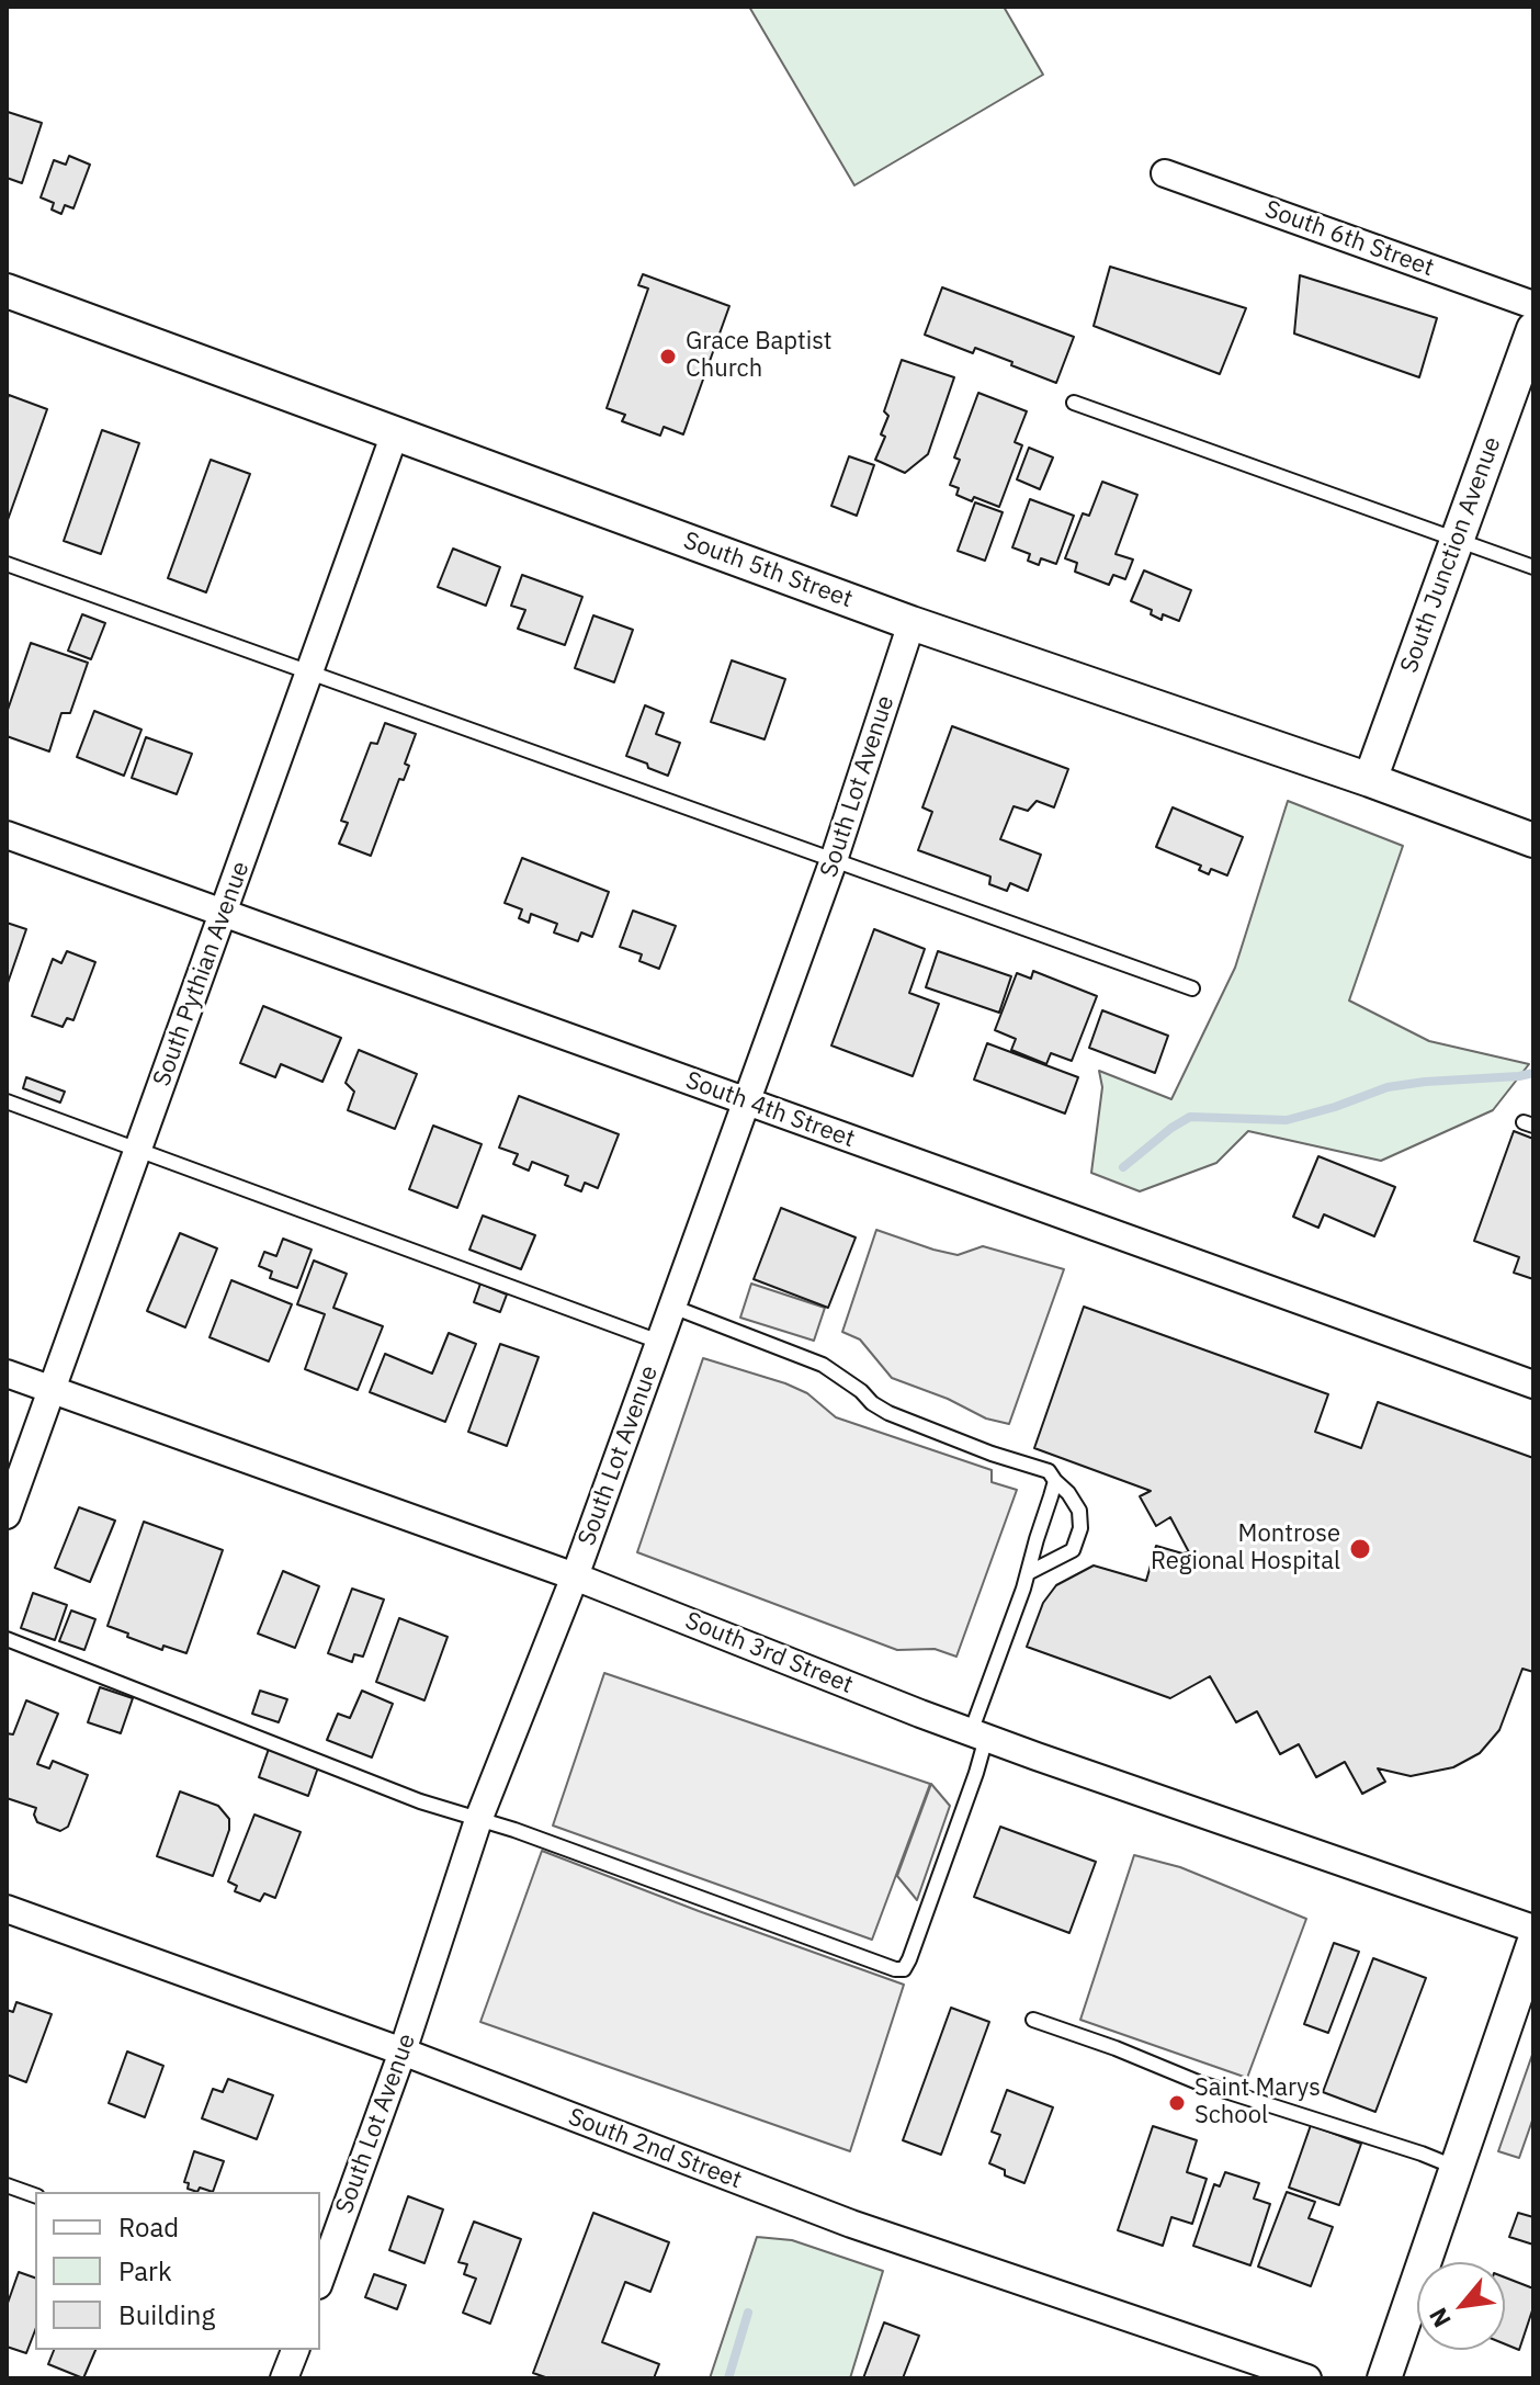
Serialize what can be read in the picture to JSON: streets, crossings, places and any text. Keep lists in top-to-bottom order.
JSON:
{
  "streets": {
    "street": [
      "South 6th Street",
      "South Junction Avenue",
      "South 5th Street",
      "South Lot Avenue",
      "South Pythian Avenue",
      "South 4th Street",
      "South 3rd Street",
      "South 2nd Street"
    ]
  },
  "crossings": [
    ["South Junction Avenue", "South 5th Street"],
    ["South 5th Street", "South Lot Avenue"],
    ["South 5th Street", "South Pythian Avenue"],
    ["South Lot Avenue", "South 4th Street"],
    ["South Lot Avenue", "South 3rd Street"],
    ["South Lot Avenue", "South 2nd Street"],
    ["South Pythian Avenue", "South 4th Street"],
    ["South Pythian Avenue", "South 3rd Street"]
  ],
  "places": ["Grace Baptist Church", "Montrose Regional Hospital", "Saint Marys School"],
  "legend": ["Road", "Park", "Building"],
  "north": "bottom left"
}
